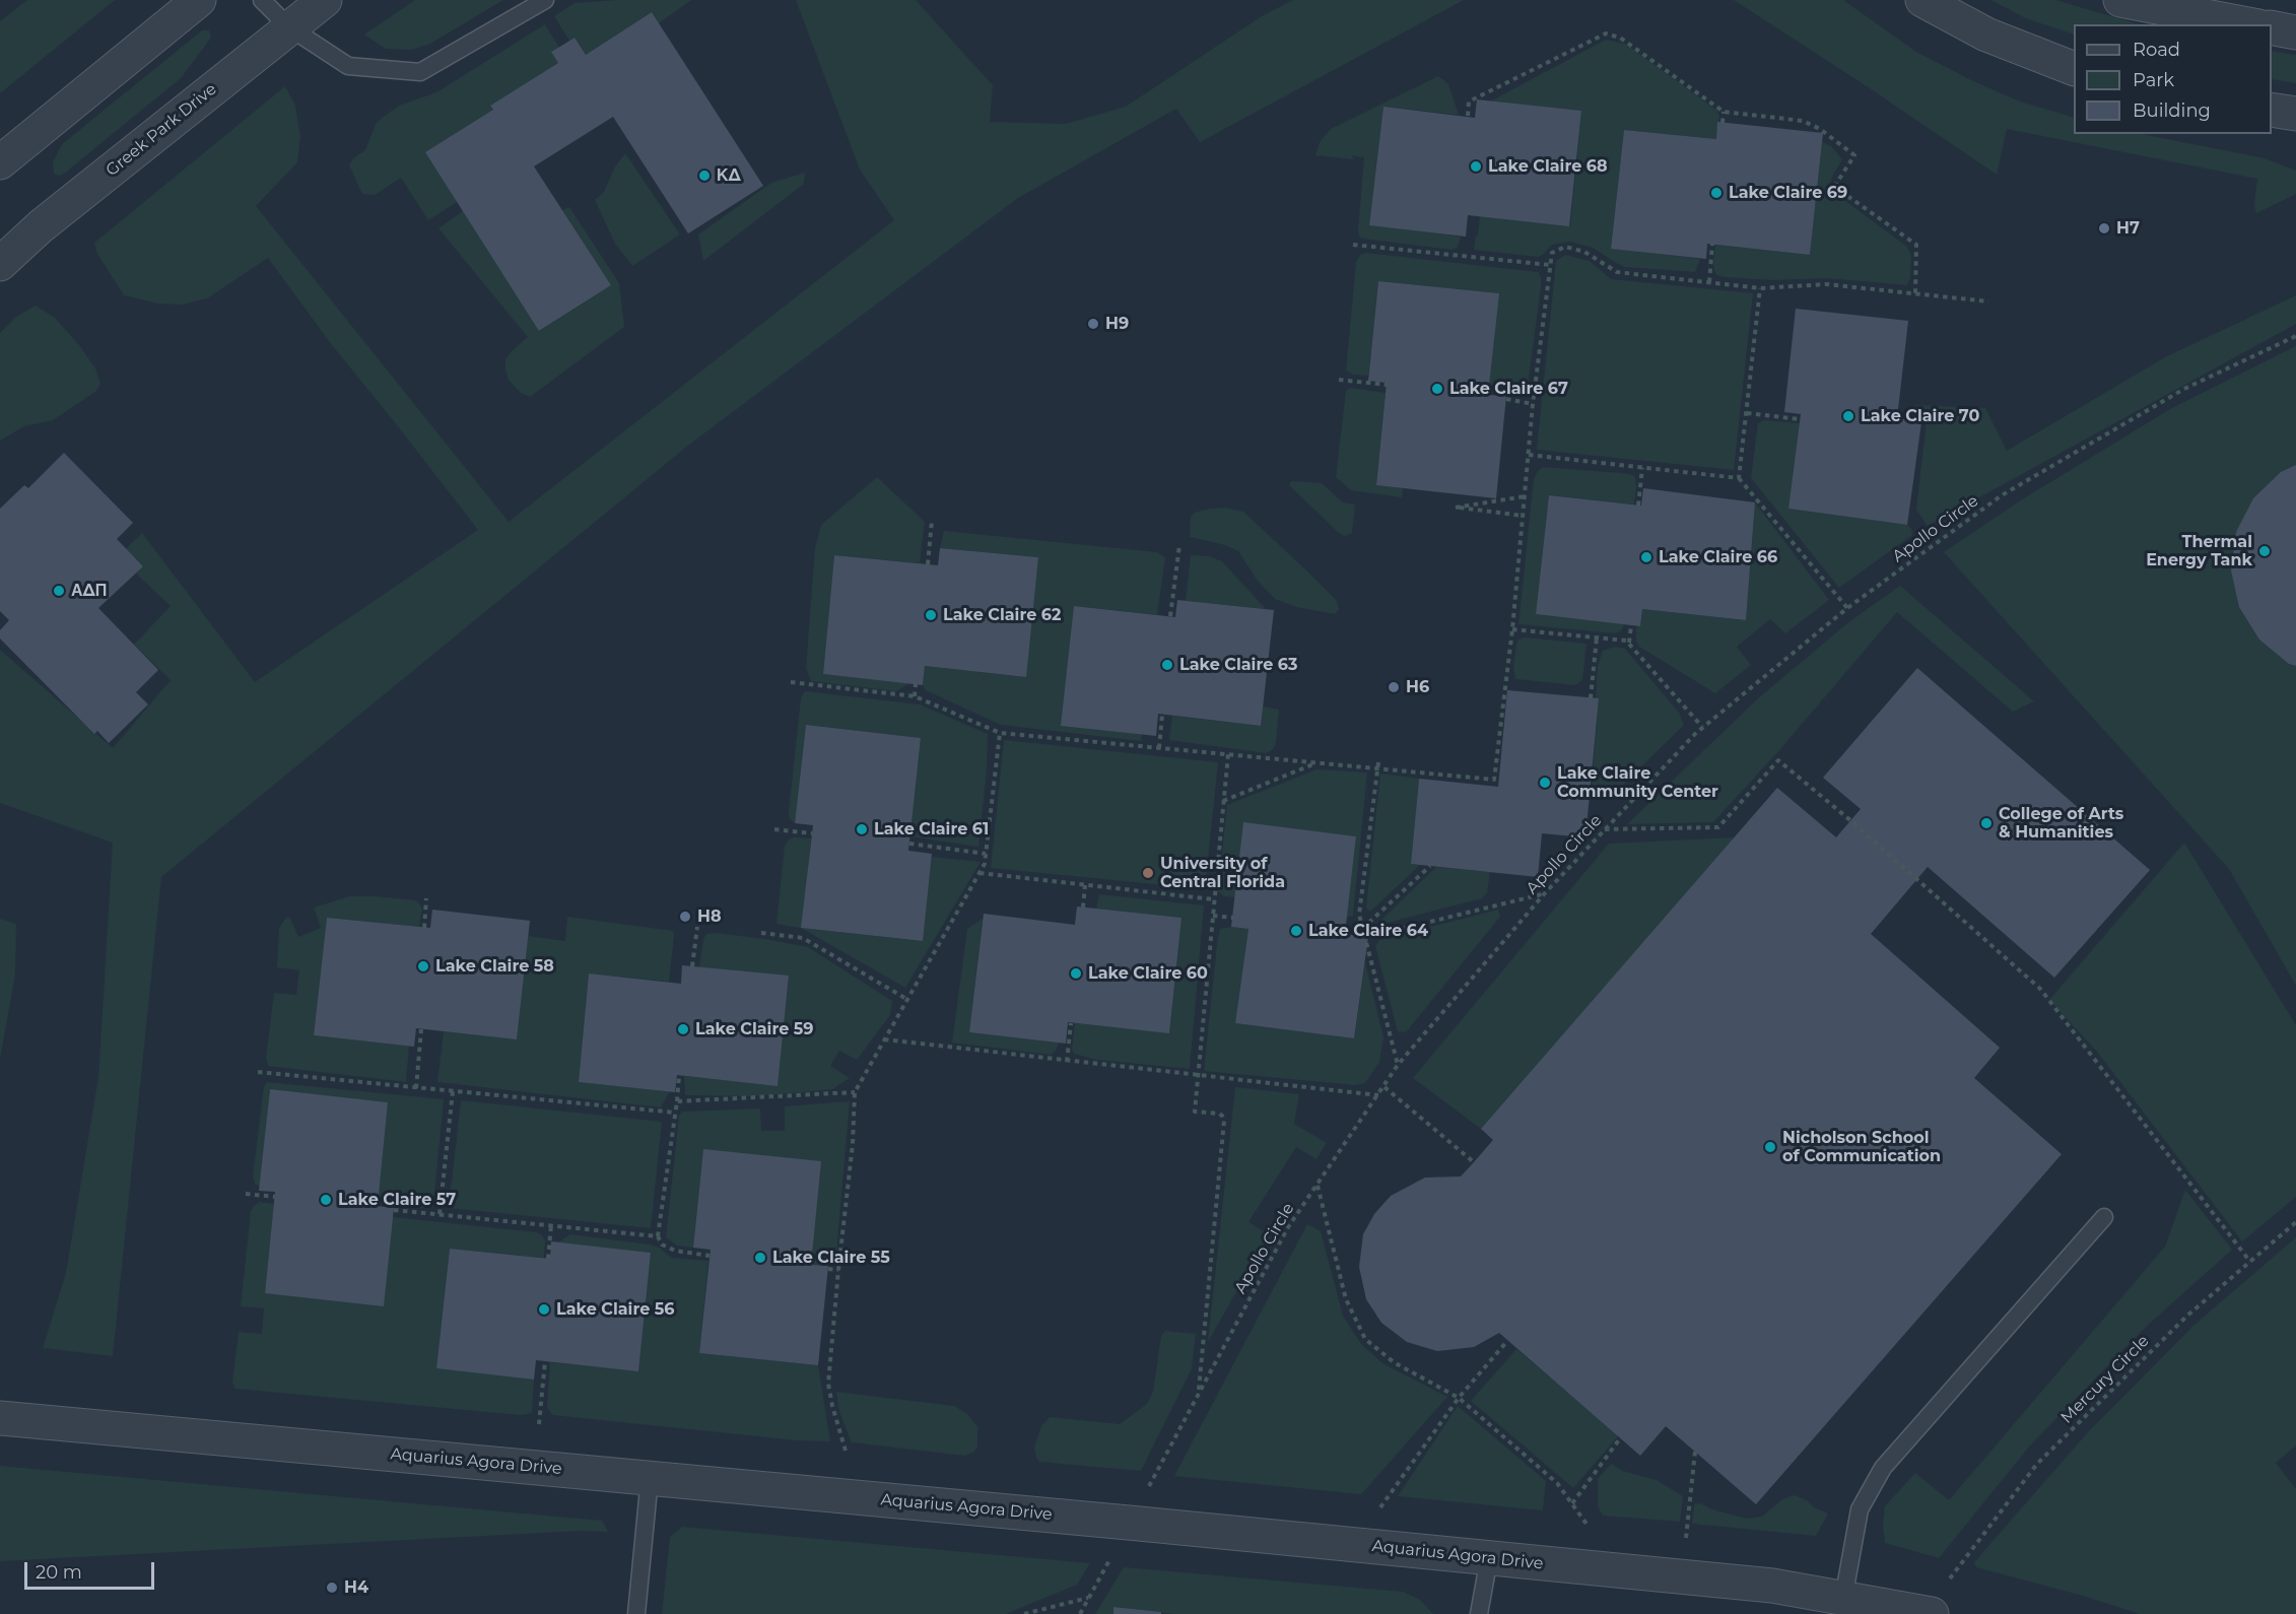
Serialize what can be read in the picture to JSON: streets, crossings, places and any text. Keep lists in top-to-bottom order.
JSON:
{
  "streets": {
    "street": ["Greek Park Drive", "Aquarius Agora Drive"],
    "path": ["Apollo Circle", "Mercury Circle"]
  },
  "crossings": [
    ["Apollo Circle", "Aquarius Agora Drive"]
  ],
  "places": [
    "Lake Claire 68",
    "ΚΔ",
    "Lake Claire 69",
    "H7",
    "H9",
    "Lake Claire 67",
    "Lake Claire 70",
    "Thermal Energy Tank",
    "Lake Claire 66",
    "ΑΔΠ",
    "Lake Claire 62",
    "Lake Claire 63",
    "H6",
    "Lake Claire Community Center",
    "College of Arts & Humanities",
    "Lake Claire 61",
    "University of Central Florida",
    "H8",
    "Lake Claire 64",
    "Lake Claire 58",
    "Lake Claire 60",
    "Lake Claire 59",
    "Nicholson School of Communication",
    "Lake Claire 57",
    "Lake Claire 55",
    "Lake Claire 56",
    "H4"
  ],
  "legend": ["Road", "Park", "Building"],
  "scale_bar": "20 m"
}
